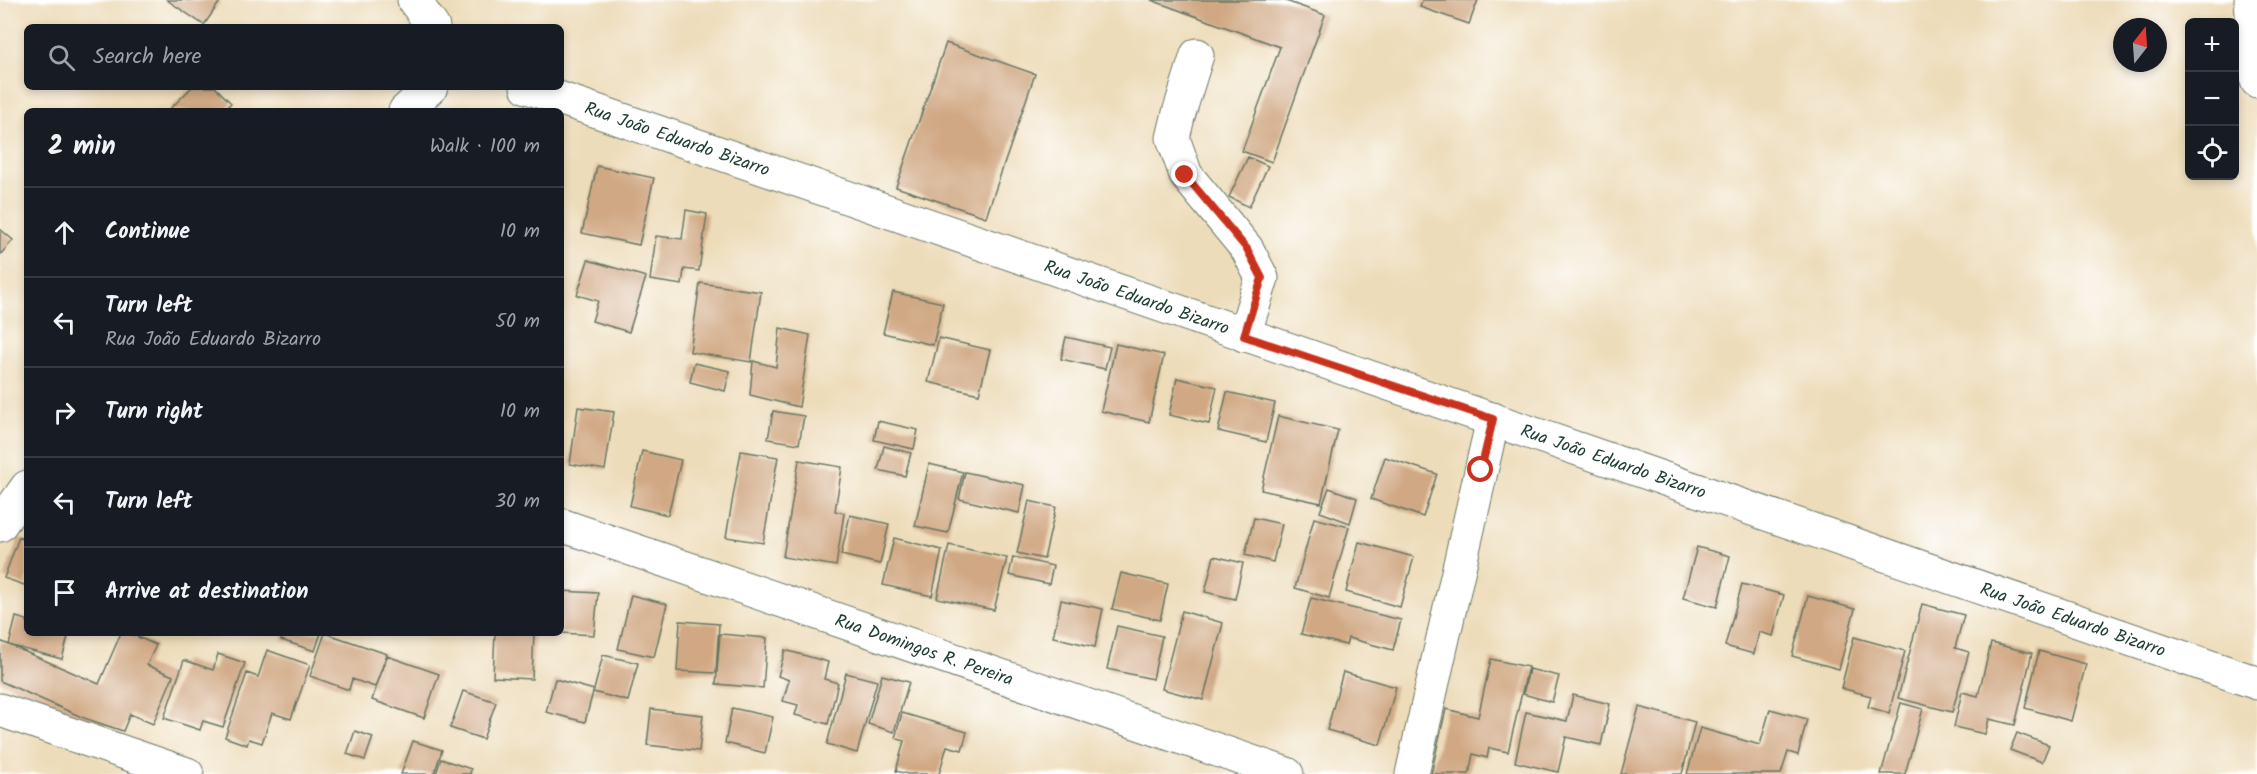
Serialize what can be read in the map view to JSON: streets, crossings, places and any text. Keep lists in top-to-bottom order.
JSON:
{
  "streets": {
    "street": ["Rua João Eduardo Bizarro", "Rua Domingos R. Pereira"]
  },
  "north": "top",
  "page": {
    "map_buttons": ["+", "−"],
    "search": "Search here",
    "heading": ["2 min", "Walk · 100 m"],
    "list": [
      ["Continue", "10 m"],
      ["Turn left", "Rua João Eduardo Bizarro", "50 m"],
      ["Turn right", "10 m"],
      ["Turn left", "30 m"],
      "Arrive at destination"
    ]
  }
}
